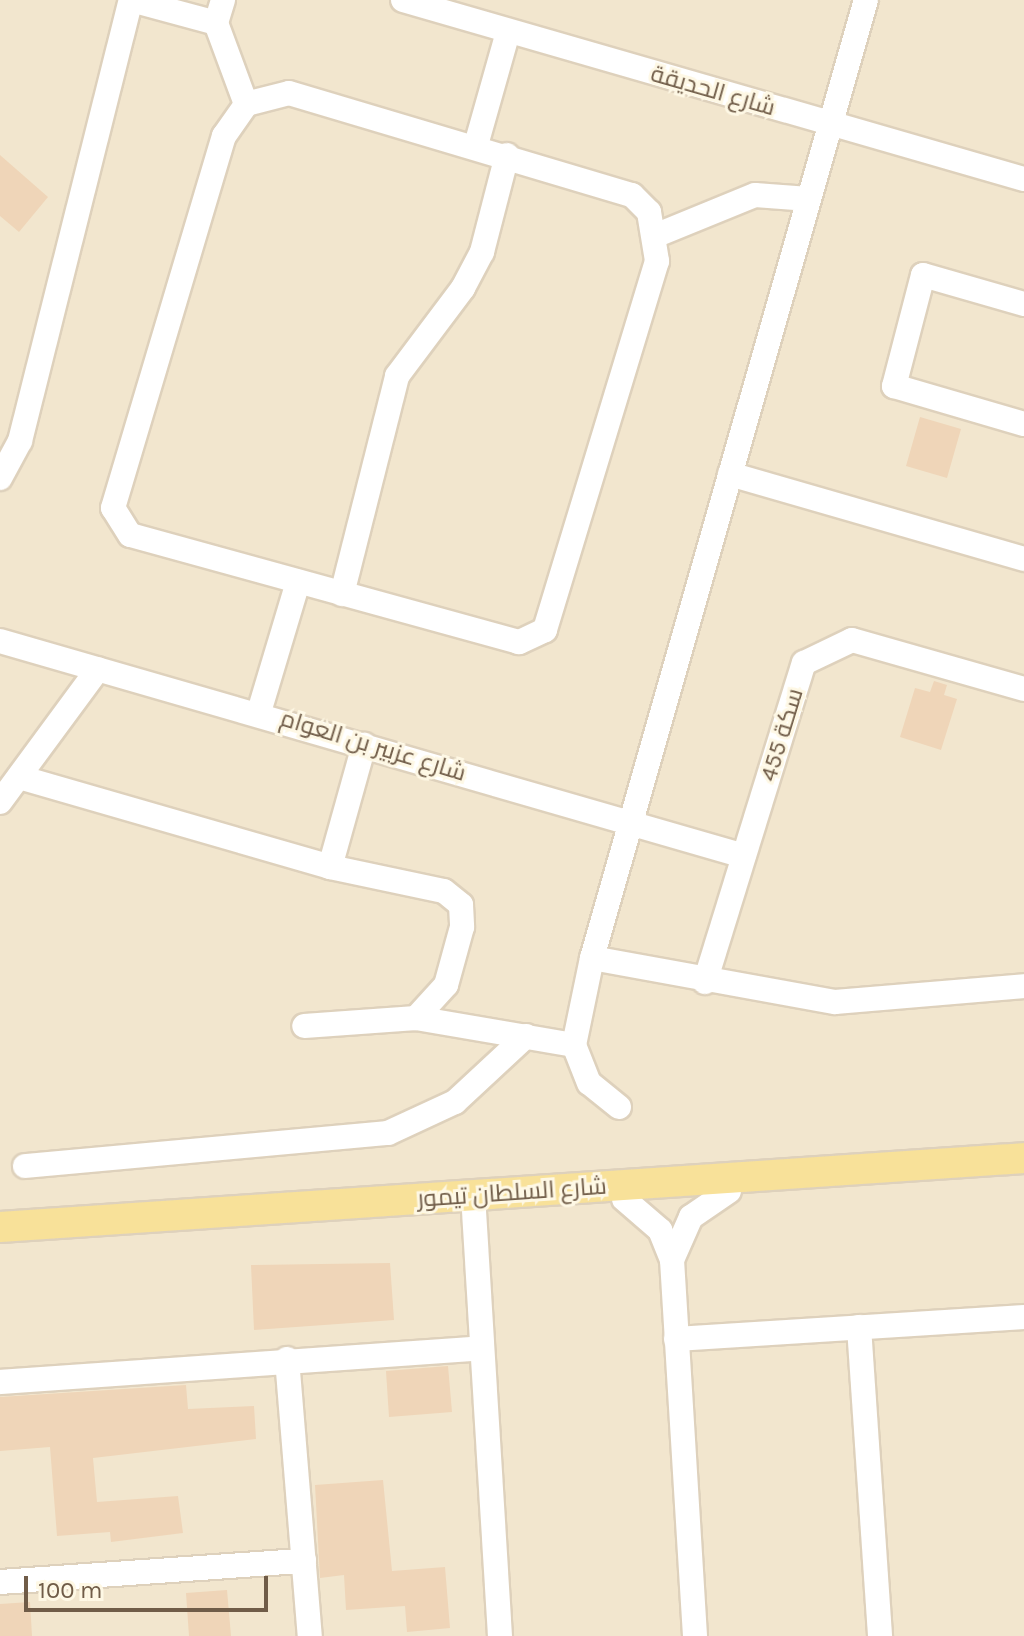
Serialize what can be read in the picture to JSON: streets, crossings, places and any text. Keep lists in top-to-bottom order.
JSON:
{
  "streets": {
    "main road": ["شارع السلطان تيمور"],
    "street": ["شارع الحديقة", "سكة 455", "شارع عزبير بن العوام"]
  },
  "crossings": [
    ["سكة 455", "شارع عزبير بن العوام"]
  ],
  "scale_bar": "100 m"
}
